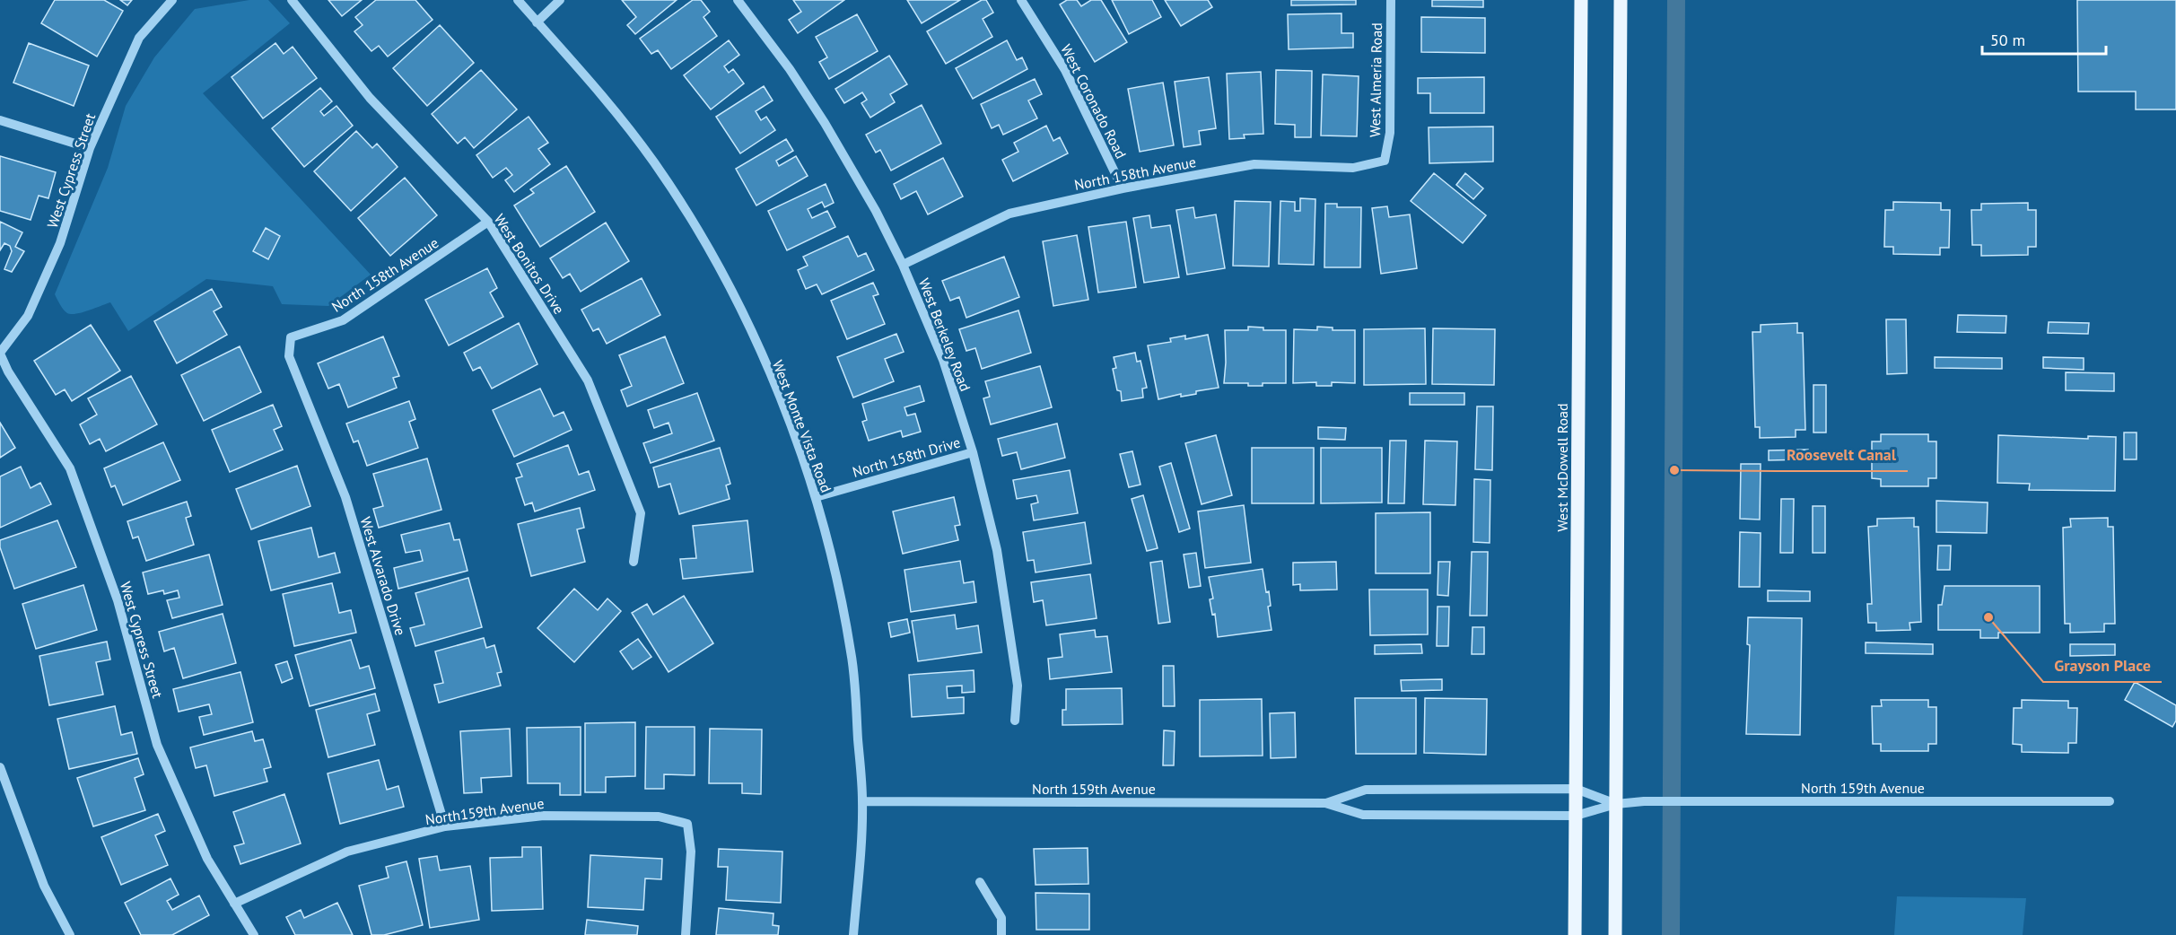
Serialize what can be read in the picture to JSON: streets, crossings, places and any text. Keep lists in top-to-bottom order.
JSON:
{
  "streets": {
    "main road": ["West McDowell Road"],
    "street": [
      "West Almeria Road",
      "West Coronado Road",
      "West Cypress Street",
      "North 158th Avenue",
      "West Bonitos Drive",
      "West Berkeley Road",
      "West Monte Vista Road",
      "North 158th Drive",
      "West Alvarado Drive",
      "North 159th Avenue",
      "North159th Avenue"
    ]
  },
  "crossings": [
    ["West Almeria Road", "North 158th Avenue"],
    ["West Coronado Road", "North 158th Avenue"],
    ["West Cypress Street", "North159th Avenue"],
    ["North 158th Avenue", "West Bonitos Drive"],
    ["North 158th Avenue", "West Berkeley Road"],
    ["North 158th Avenue", "West Alvarado Drive"],
    ["West Berkeley Road", "North 158th Drive"],
    ["West Monte Vista Road", "North 158th Drive"],
    ["West Monte Vista Road", "North 159th Avenue"],
    ["West McDowell Road", "North 159th Avenue"],
    ["West Alvarado Drive", "North159th Avenue"]
  ],
  "places": ["Roosevelt Canal", "Grayson Place"],
  "scale_bar": "50 m"
}
